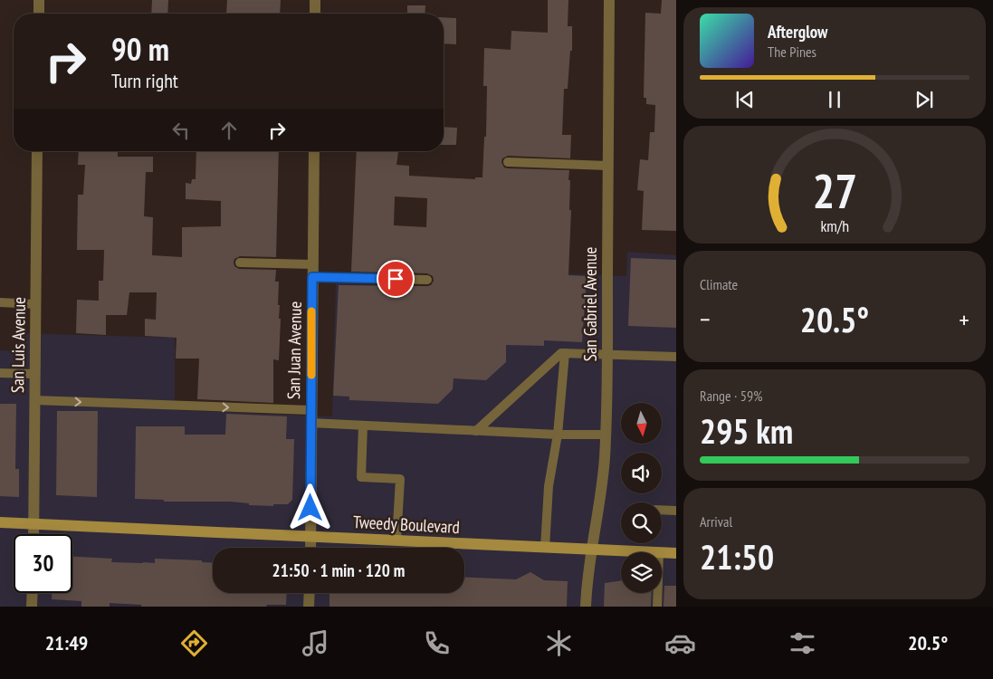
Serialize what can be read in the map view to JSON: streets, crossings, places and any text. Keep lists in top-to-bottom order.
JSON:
{
  "streets": {
    "main road": ["Tweedy Boulevard"],
    "street": ["San Gabriel Avenue", "San Luis Avenue", "San Juan Avenue"]
  },
  "crossings": [
    ["San Gabriel Avenue", "Tweedy Boulevard"],
    ["San Luis Avenue", "Tweedy Boulevard"],
    ["San Juan Avenue", "Tweedy Boulevard"]
  ],
  "north": "bottom",
  "page": {
    "turn": ["90 m", "Turn right"],
    "song": ["Afterglow", "The Pines"],
    "tile": [
      "Climate",
      ["Range · 59%", "295 km"],
      ["Arrival", "21:50"]
    ],
    "heat": ["−", "20.5°", "+"],
    "limit": "30",
    "trip": "21:50 · 1 min · 120 m",
    "tabs": ["21:49", "20.5°"],
    "gauge": ["27", "km/h"]
  }
}
